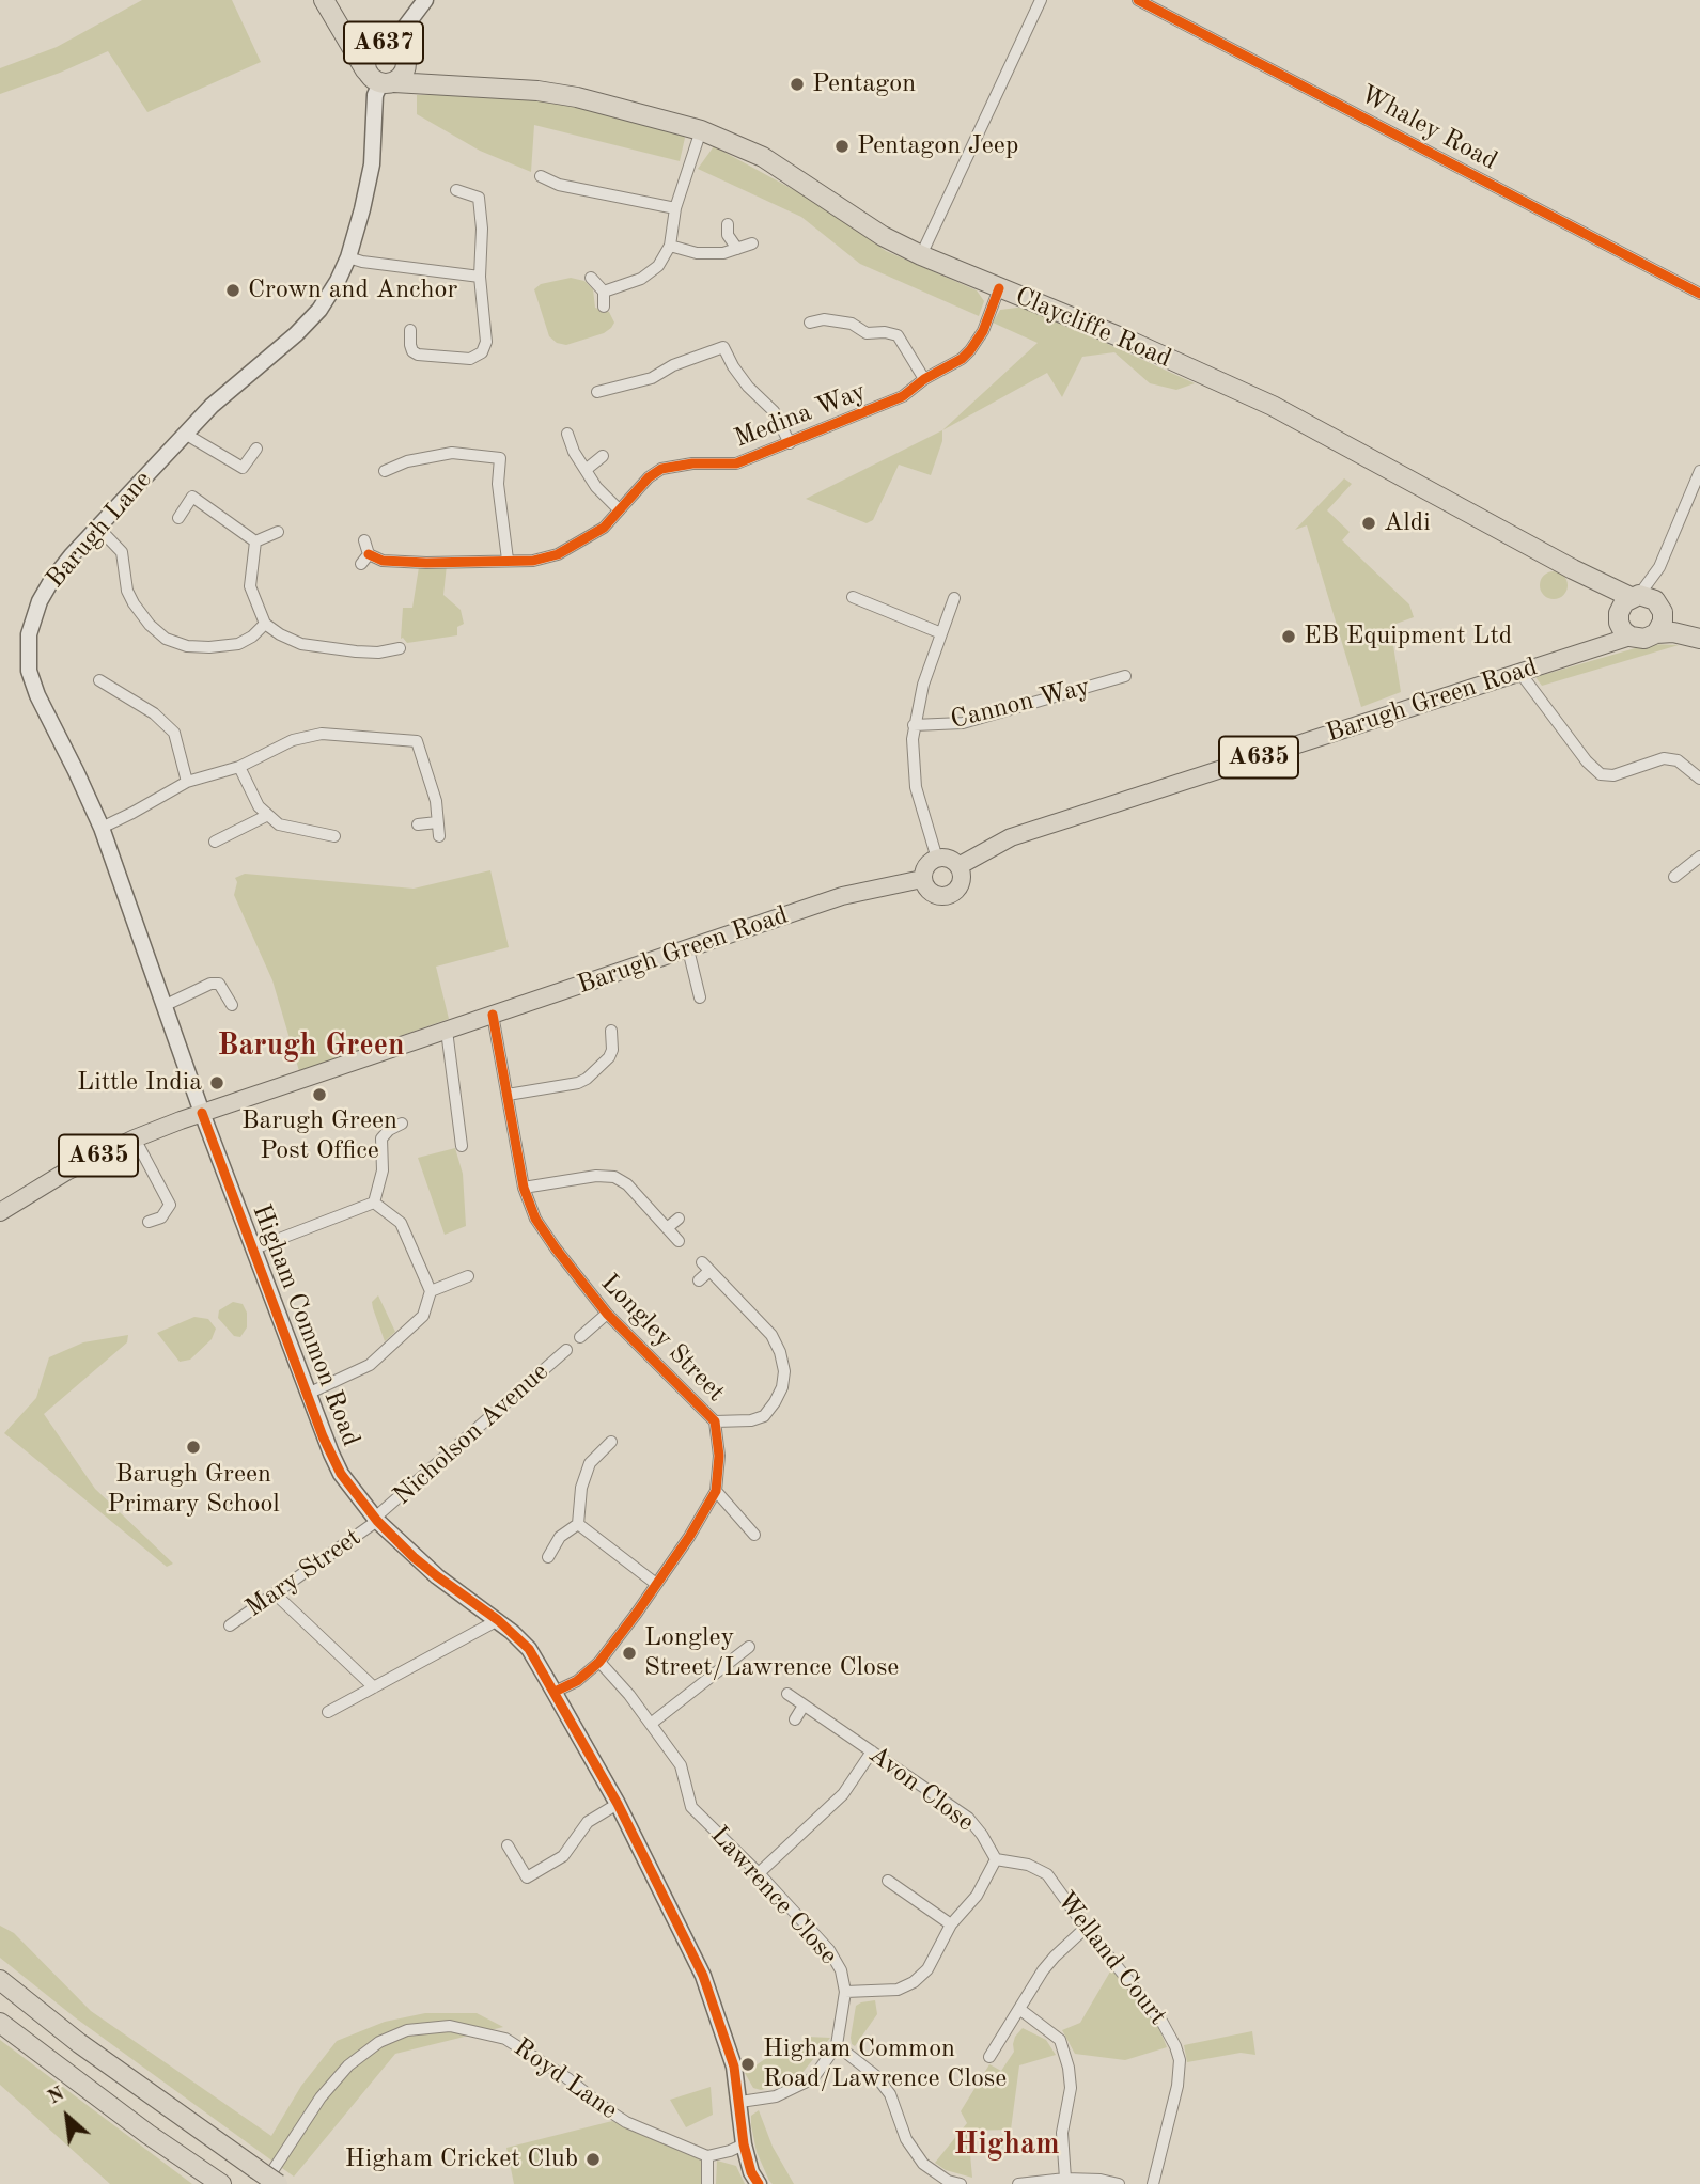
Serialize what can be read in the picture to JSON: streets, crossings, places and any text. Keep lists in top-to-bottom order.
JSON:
{
  "streets": {
    "highway": ["A637", "Claycliffe Road", "A635"],
    "main road": ["Barugh Lane", "Barugh Green Road", "Higham Common Road"],
    "street": [
      "Whaley Road",
      "Medina Way",
      "Cannon Way",
      "Longley Street",
      "Nicholson Avenue",
      "Mary Street",
      "Avon Close",
      "Lawrence Close",
      "Welland Court",
      "Royd Lane"
    ]
  },
  "crossings": [
    ["A637", "Claycliffe Road"],
    ["A637", "Barugh Lane"],
    ["Claycliffe Road", "Medina Way"],
    ["Claycliffe Road", "Barugh Lane"],
    ["Claycliffe Road", "Barugh Green Road"],
    ["Claycliffe Road", "A635"],
    ["Barugh Lane", "Barugh Green Road"],
    ["Barugh Lane", "A635"],
    ["Barugh Lane", "Higham Common Road"],
    ["Barugh Green Road", "Cannon Way"],
    ["Barugh Green Road", "A635"],
    ["Barugh Green Road", "Higham Common Road"],
    ["Barugh Green Road", "Longley Street"],
    ["A635", "Higham Common Road"],
    ["Higham Common Road", "Longley Street"],
    ["Higham Common Road", "Nicholson Avenue"],
    ["Higham Common Road", "Mary Street"],
    ["Higham Common Road", "Lawrence Close"],
    ["Longley Street", "Lawrence Close"],
    ["Nicholson Avenue", "Mary Street"],
    ["Avon Close", "Welland Court"]
  ],
  "districts": ["Barugh Green", "Higham"],
  "places": [
    "Pentagon",
    "Pentagon Jeep",
    "Crown and Anchor",
    "Aldi",
    "EB Equipment Ltd",
    "Little India",
    "Barugh Green Post Office",
    "Barugh Green Primary School",
    "Longley Street/Lawrence Close",
    "Higham Common Road/Lawrence Close",
    "Higham Cricket Club"
  ],
  "north": "top left"
}
